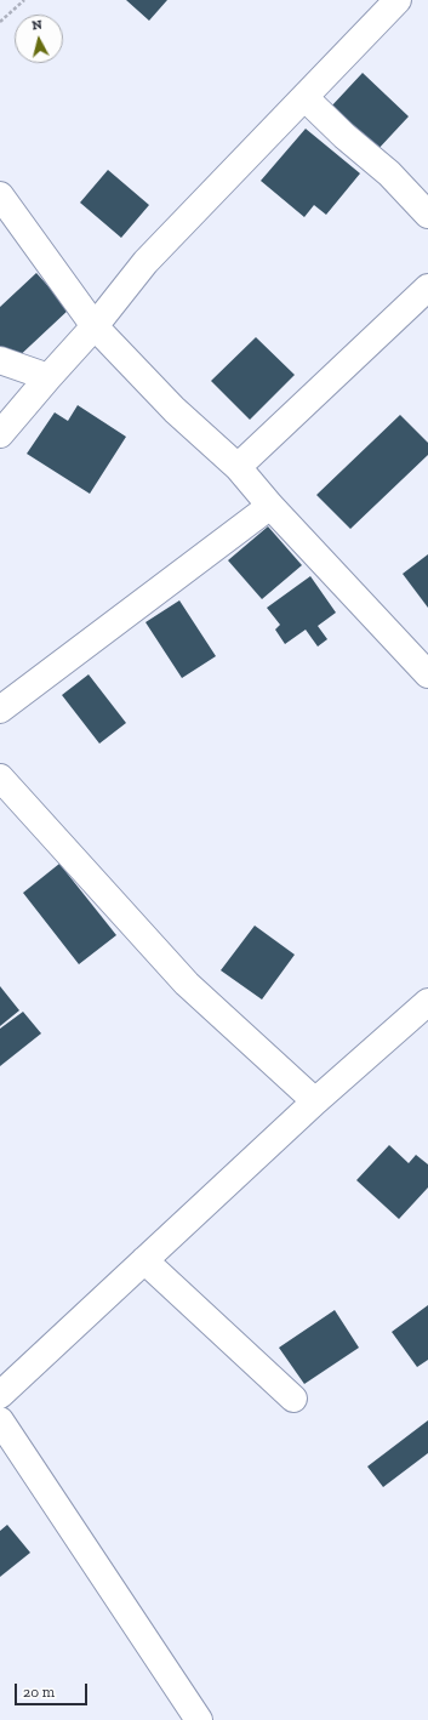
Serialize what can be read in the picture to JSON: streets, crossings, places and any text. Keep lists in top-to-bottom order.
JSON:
{
  "scale_bar": "20 m",
  "north": "top"
}
